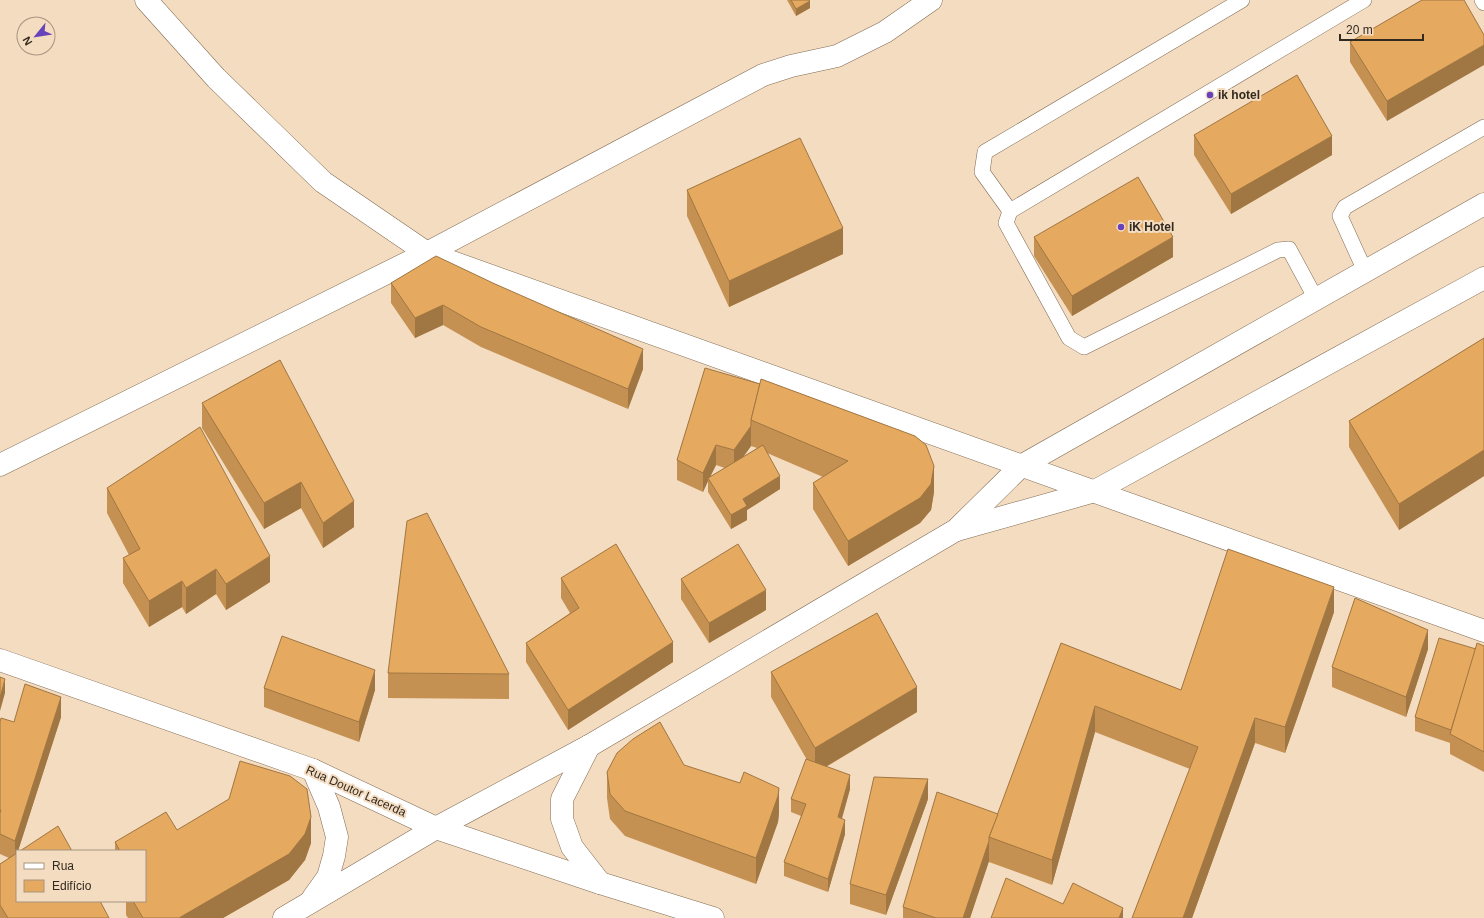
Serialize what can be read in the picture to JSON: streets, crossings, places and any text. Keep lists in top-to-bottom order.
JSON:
{
  "streets": {
    "main road": ["Rua Doutor Lacerda"]
  },
  "places": ["ik hotel", "iK Hotel"],
  "legend": ["Rua", "Edifício"],
  "scale_bar": "20 m",
  "north": "bottom left"
}
